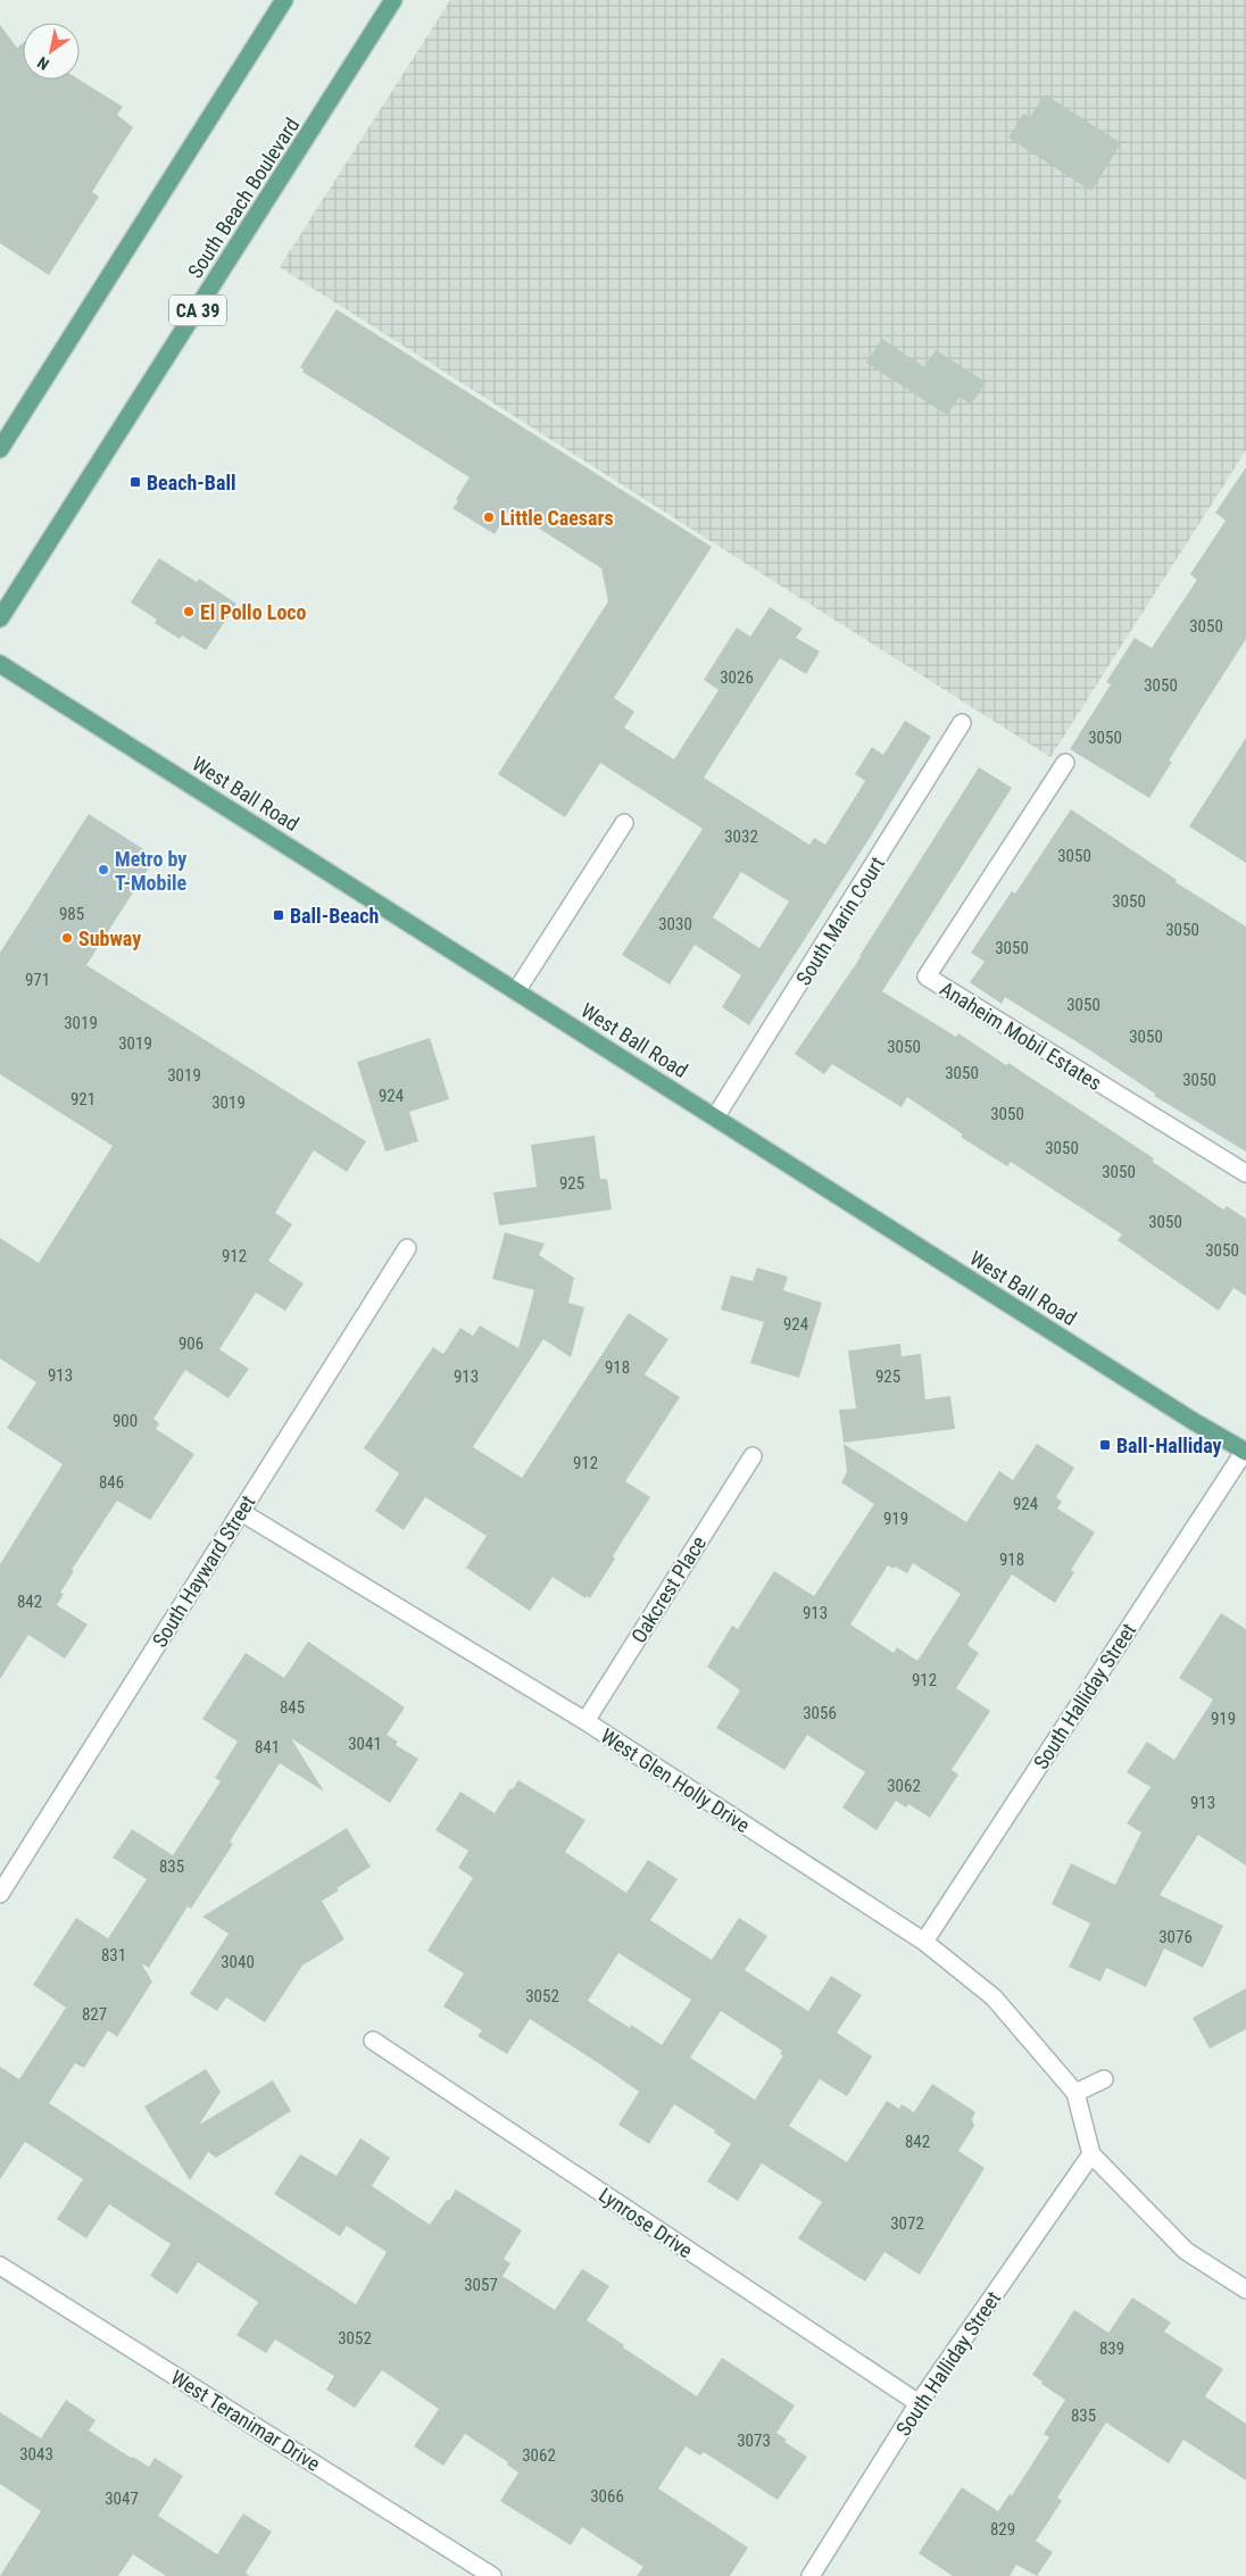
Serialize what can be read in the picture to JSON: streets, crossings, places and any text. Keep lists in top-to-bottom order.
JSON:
{
  "streets": {
    "main road": ["South Beach Boulevard", "CA 39", "West Ball Road"],
    "street": [
      "South Marin Court",
      "Anaheim Mobil Estates",
      "South Hayward Street",
      "Oakcrest Place",
      "South Halliday Street",
      "West Glen Holly Drive",
      "Lynrose Drive",
      "West Teranimar Drive"
    ]
  },
  "crossings": [
    ["West Ball Road", "South Marin Court"],
    ["West Ball Road", "South Halliday Street"],
    ["South Hayward Street", "West Glen Holly Drive"],
    ["Oakcrest Place", "West Glen Holly Drive"],
    ["South Halliday Street", "West Glen Holly Drive"],
    ["South Halliday Street", "Lynrose Drive"]
  ],
  "places": {
    "transit": ["Beach-Ball", "Ball-Beach", "Ball-Halliday"],
    "other": [
      "Little Caesars",
      "El Pollo Loco",
      "Metro by T-Mobile",
      "Subway"
    ]
  },
  "house_numbers": [
    "3050",
    "3026",
    "3050",
    "3050",
    "3032",
    "3050",
    "3050",
    "985",
    "3030",
    "3050",
    "3050",
    "971",
    "3050",
    "3019",
    "3050",
    "3019",
    "3050",
    "3050",
    "3019",
    "3050",
    "924",
    "921",
    "3019",
    "3050",
    "3050",
    "3050",
    "925",
    "3050",
    "3050",
    "912",
    "924",
    "906",
    "918",
    "913",
    "913",
    "925",
    "900",
    "912",
    "846",
    "924",
    "919",
    "918",
    "842",
    "913",
    "912",
    "845",
    "3056",
    "919",
    "3041",
    "841",
    "3062",
    "913",
    "835",
    "3076",
    "831",
    "3040",
    "3052",
    "827",
    "842",
    "3072",
    "3057",
    "3052",
    "839",
    "835",
    "3073",
    "3043",
    "3062",
    "3066",
    "3047",
    "829"
  ],
  "north": "bottom left"
}
